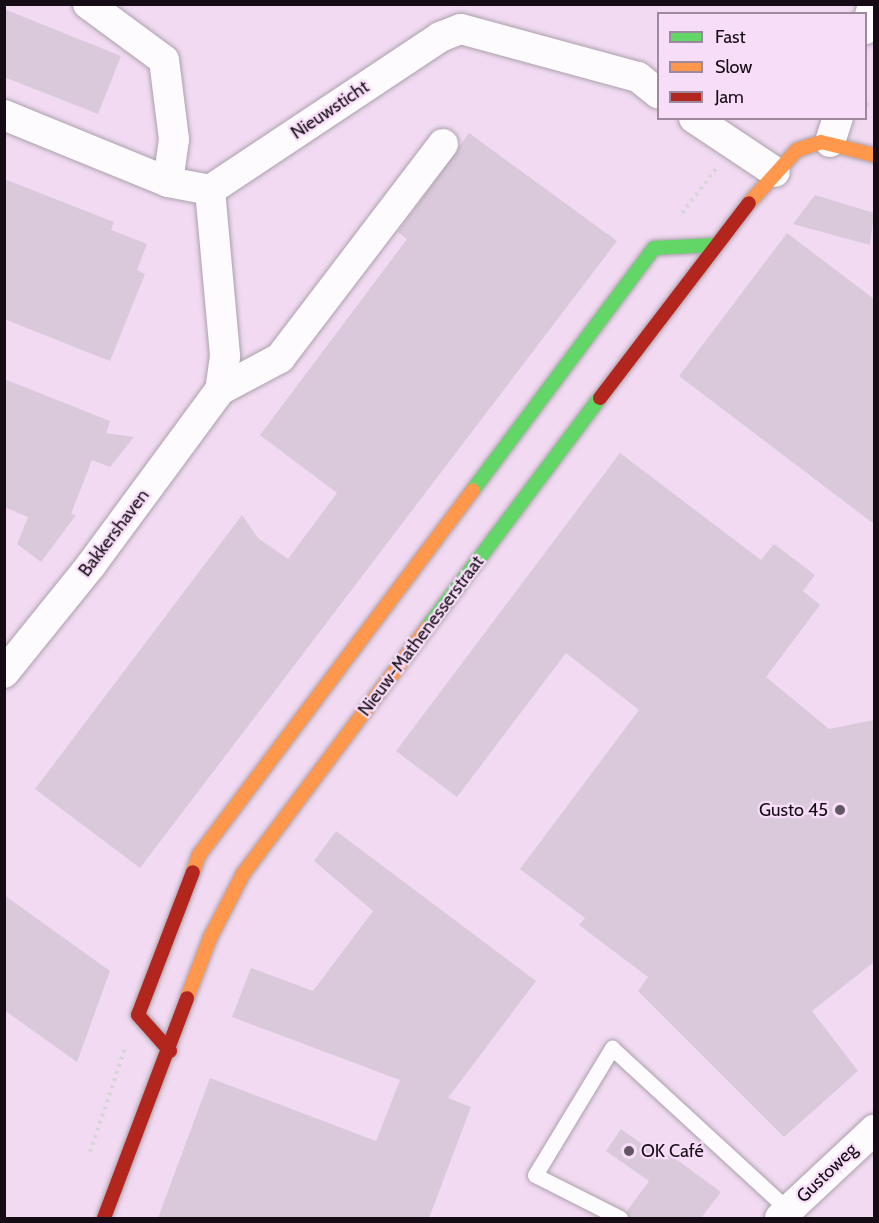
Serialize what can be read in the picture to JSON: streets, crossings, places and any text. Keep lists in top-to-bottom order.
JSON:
{
  "streets": {
    "street": [
      "Nieuwsticht",
      "Bakkershaven",
      "Nieuw-Mathenesserstraat",
      "Gustoweg"
    ]
  },
  "crossings": [
    ["Nieuwsticht", "Bakkershaven"]
  ],
  "places": ["Gusto 45", "OK Café"],
  "legend": ["Fast", "Slow", "Jam"]
}
